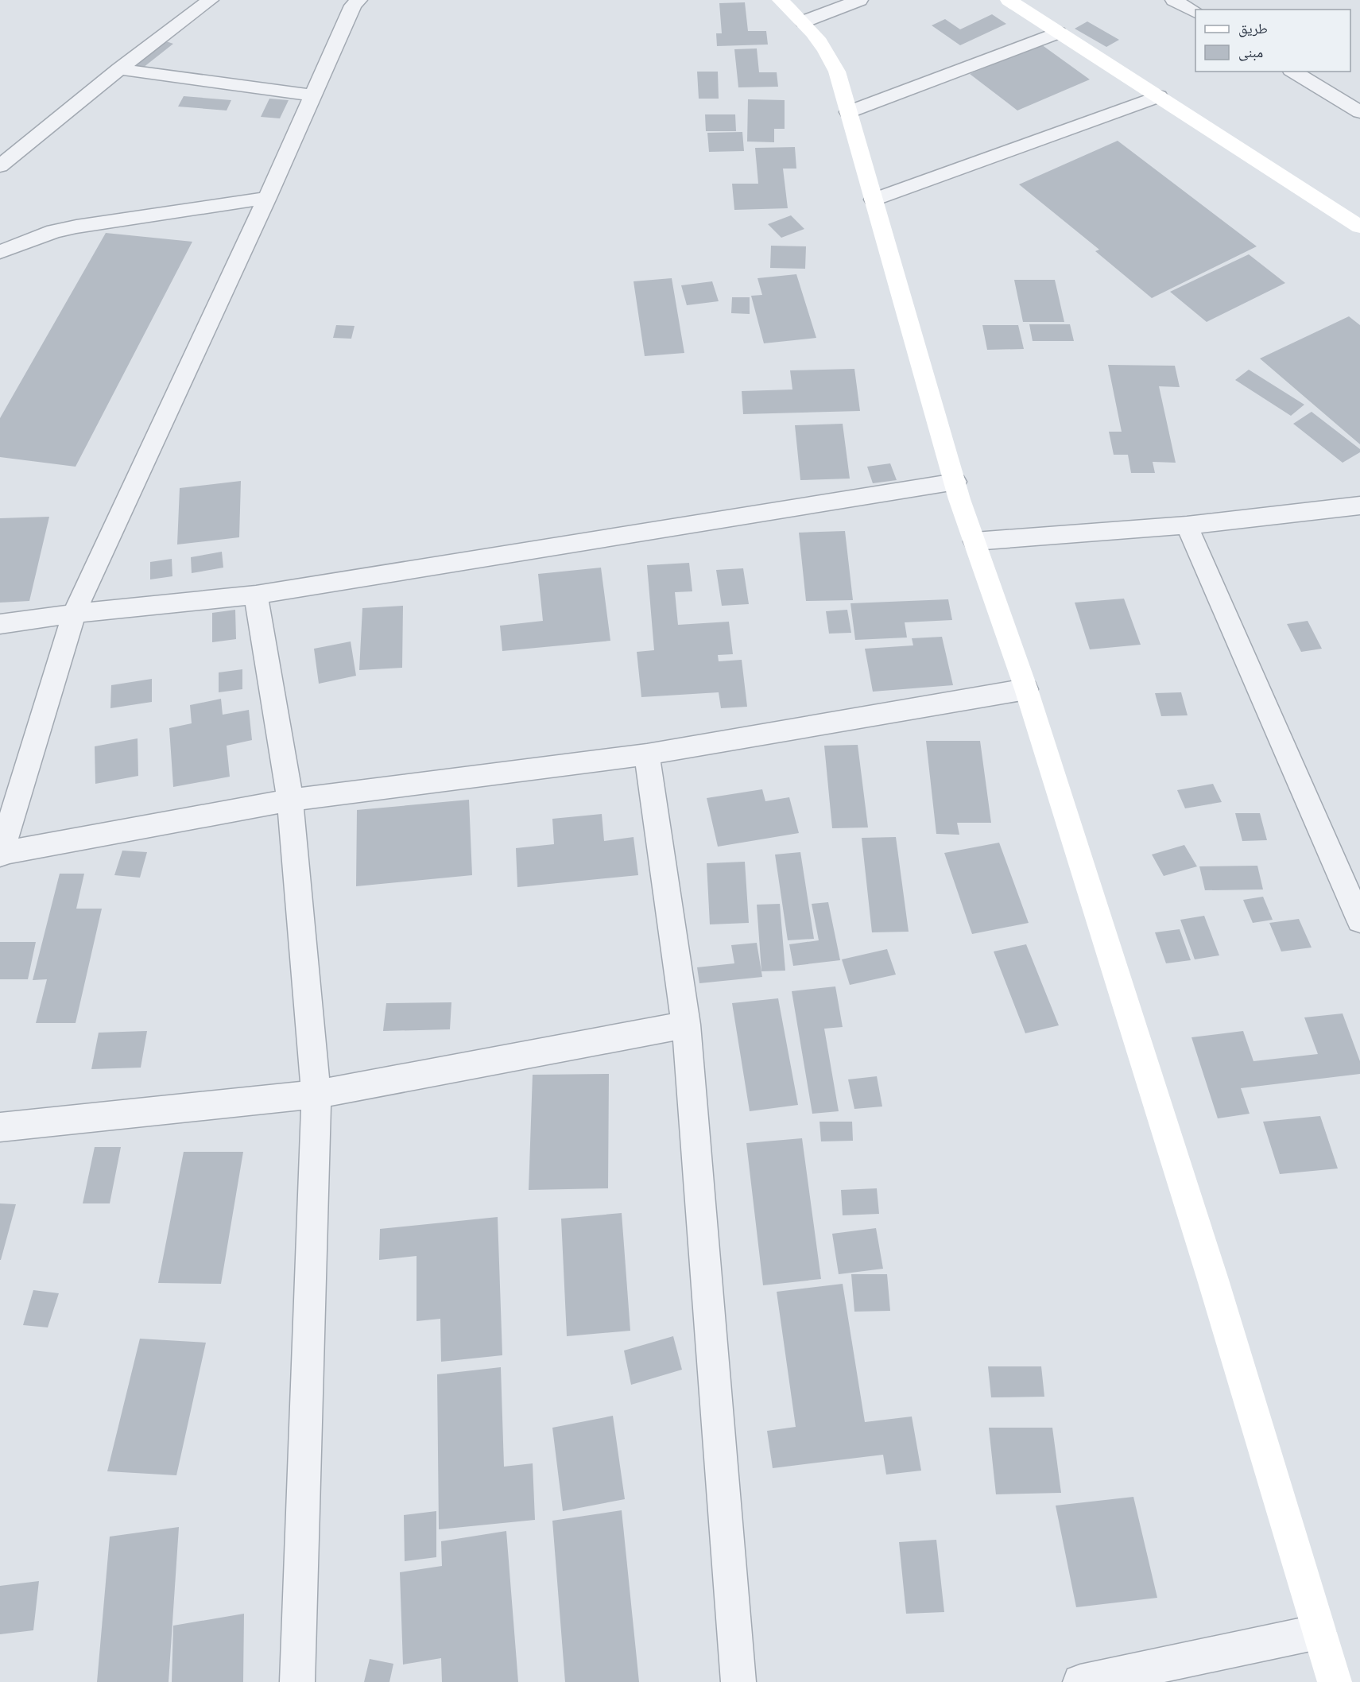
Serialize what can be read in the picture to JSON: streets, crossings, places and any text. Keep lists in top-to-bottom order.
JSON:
{
  "legend": ["طريق", "مبنى"]
}
